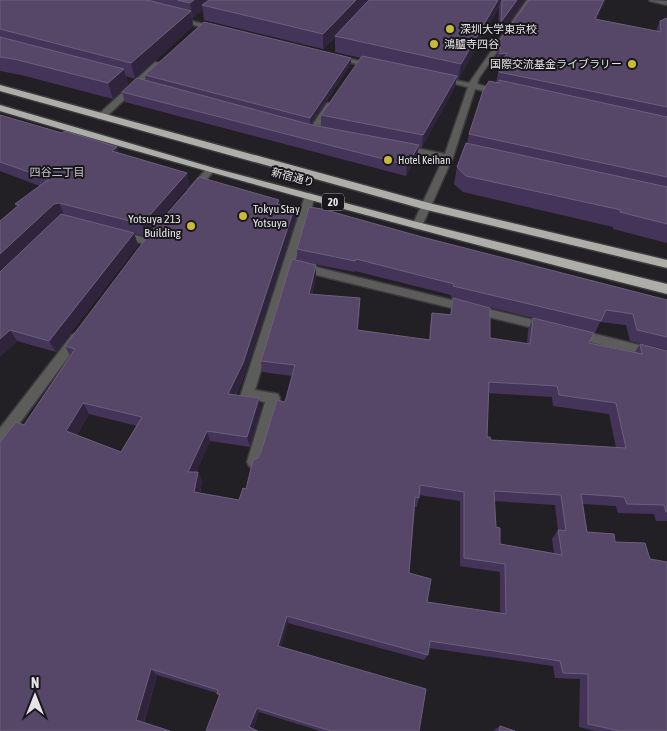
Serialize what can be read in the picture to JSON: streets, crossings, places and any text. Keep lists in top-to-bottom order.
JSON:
{
  "streets": {
    "highway": ["新宿通り", "20"]
  },
  "districts": ["四谷二丁目"],
  "places": [
    "深圳大学東京校",
    "鴻臚寺四谷",
    "国際交流基金ライブラリー",
    "Hotel Keihan",
    "Tokyu Stay Yotsuya",
    "Yotsuya 213 Building"
  ],
  "north": "top"
}
